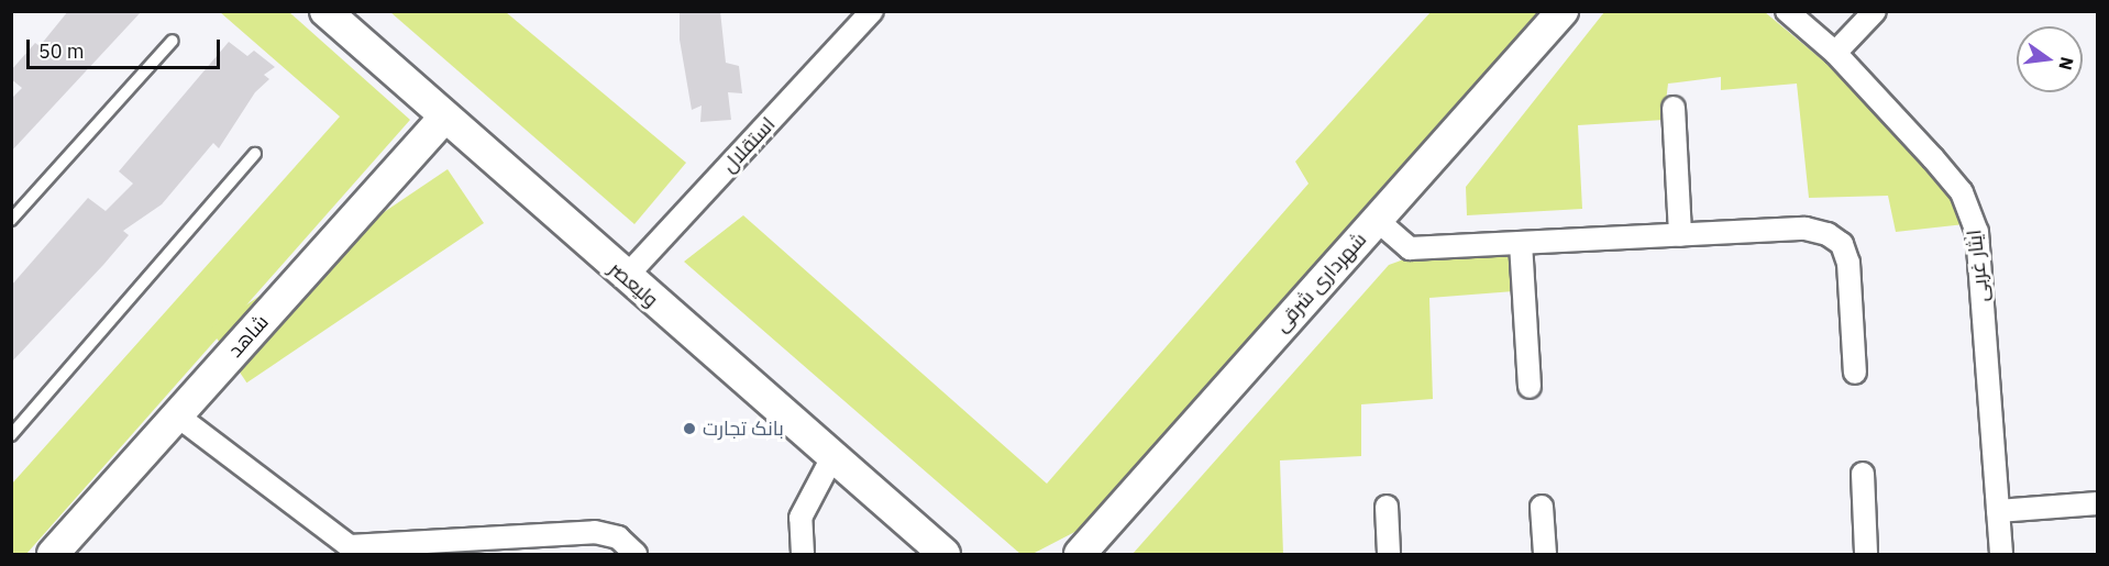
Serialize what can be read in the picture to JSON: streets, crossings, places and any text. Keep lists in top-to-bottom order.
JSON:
{
  "streets": {
    "main road": ["شهرداری شرقی", "ولیعصر", "شاهد"],
    "street": ["استقلال", "ایثار غربی"]
  },
  "crossings": [
    ["استقلال", "ولیعصر"],
    ["ولیعصر", "شاهد"]
  ],
  "places": ["بانک تجارت"],
  "scale_bar": "50 m",
  "north": "right"
}
